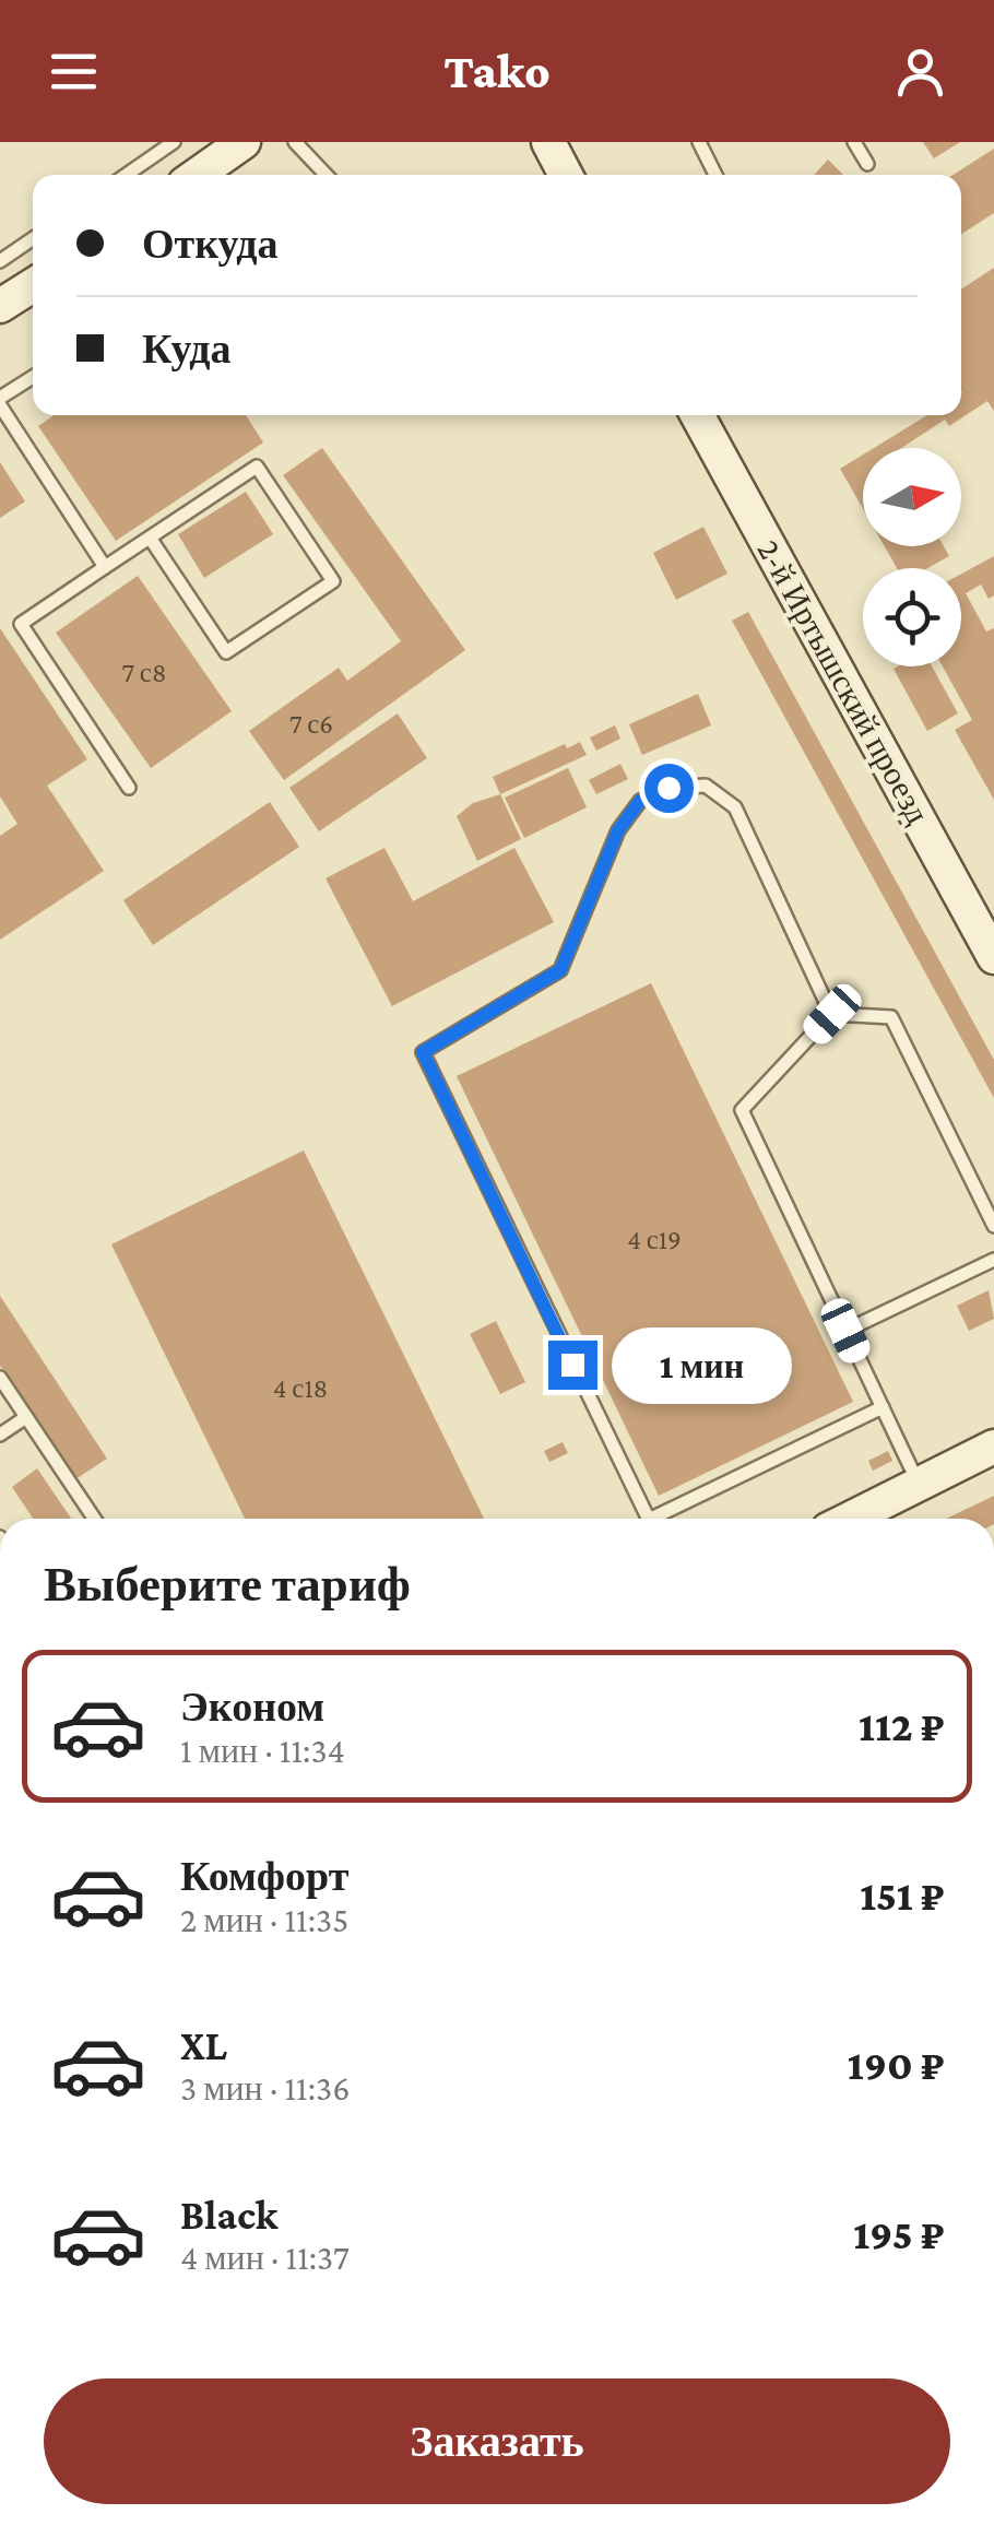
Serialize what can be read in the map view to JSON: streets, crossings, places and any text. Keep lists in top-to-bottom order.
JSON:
{
  "streets": {
    "main road": ["2-й Иртышский проезд"]
  },
  "house_numbers": [
    "7 с8",
    "7 с6",
    "4 с19",
    "4 с18"
  ],
  "north": "right",
  "page": {
    "header": "Tako",
    "banner": ["Откуда", "Куда"],
    "bubble": "1 мин",
    "heading": "Выберите тариф",
    "list": [
      {
        "name": "Эконом",
        "note": "1 мин · 11:34",
        "value": "112 ₽"
      },
      {
        "name": "Комфорт",
        "note": "2 мин · 11:35",
        "value": "151 ₽"
      },
      {
        "name": "XL",
        "note": "3 мин · 11:36",
        "value": "190 ₽"
      },
      {
        "name": "Black",
        "note": "4 мин · 11:37",
        "value": "195 ₽"
      }
    ],
    "buttons": "Заказать"
  }
}
